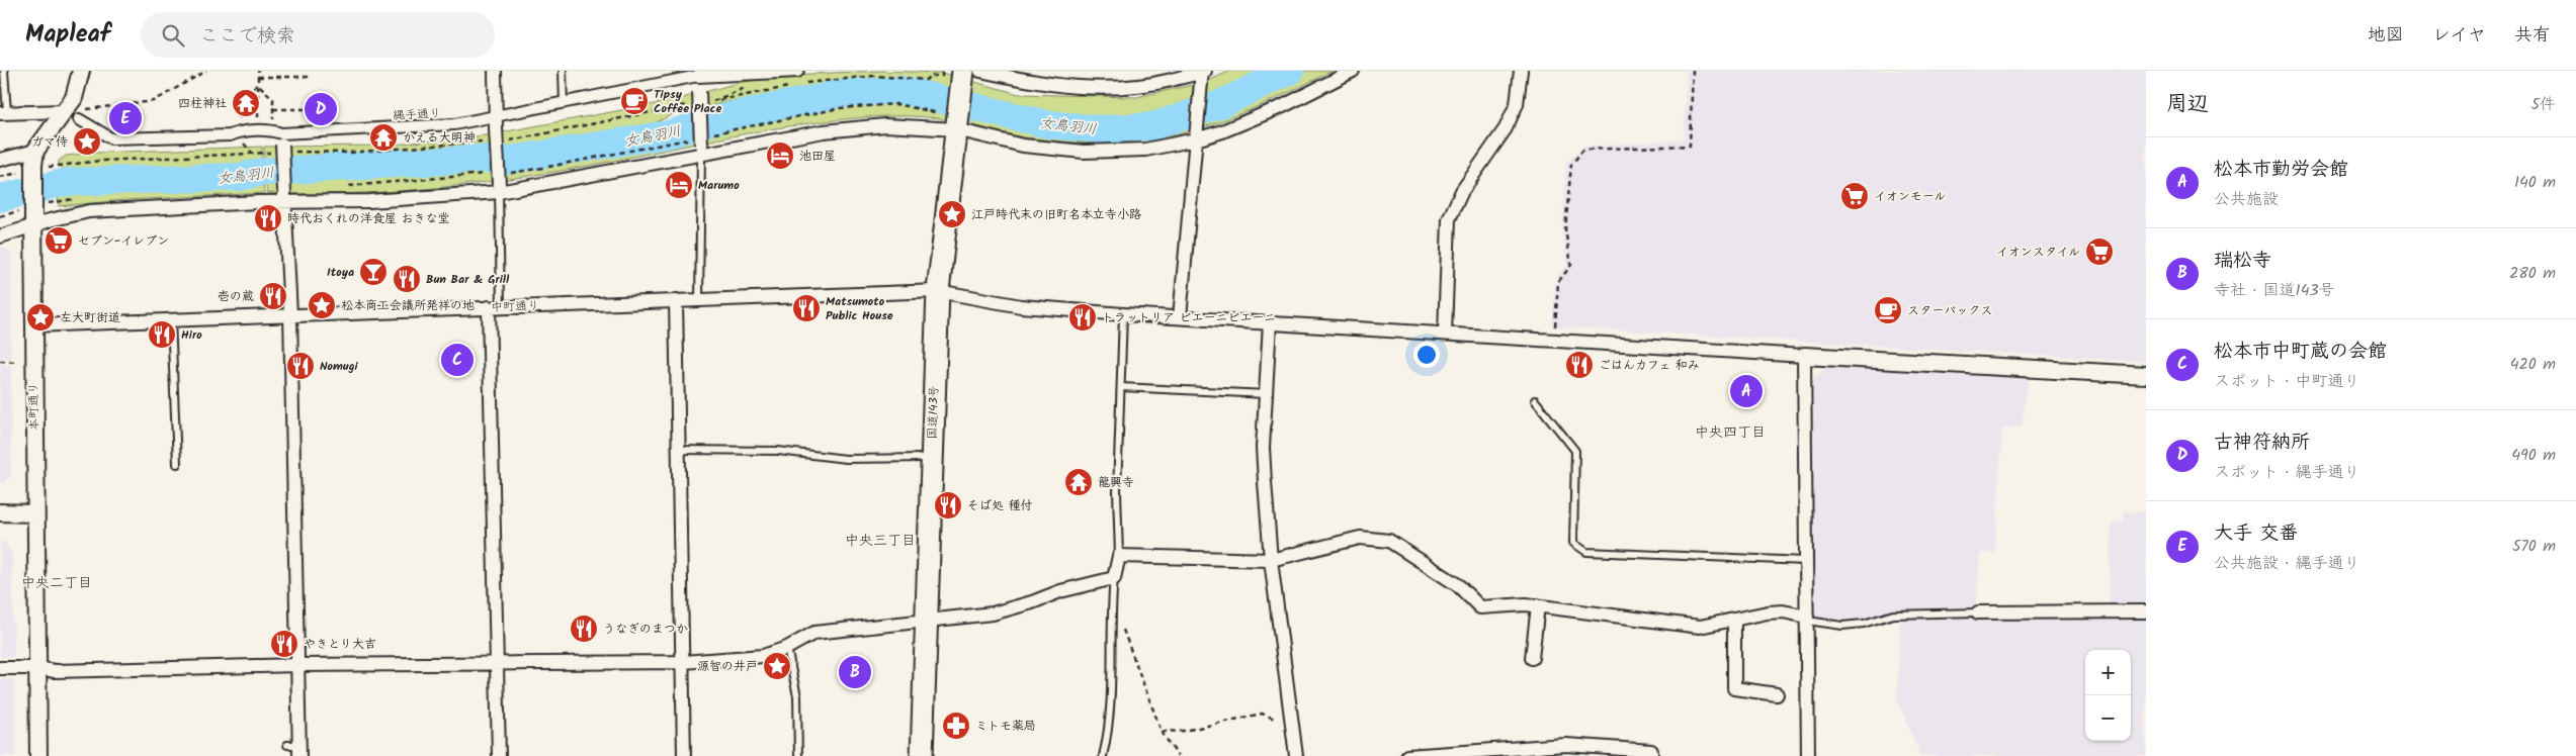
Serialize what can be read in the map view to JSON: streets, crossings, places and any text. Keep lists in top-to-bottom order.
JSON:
{
  "streets": {
    "highway": ["国道143号"],
    "street": ["縄手通り", "中町通り", "本町通り"]
  },
  "crossings": [
    ["中町通り", "本町通り"],
    ["中町通り", "国道143号"]
  ],
  "districts": ["中央四丁目", "中央三丁目", "中央二丁目"],
  "water": ["女鳥羽川"],
  "places": {
    "cafe": ["Tipsy Coffee Place", "スターバックス"],
    "temple": ["四柱神社", "かえる大明神", "龍興寺"],
    "place": [
      "ガマ侍",
      "江戸時代末の旧町名本立寺小路",
      "松本商工会議所発祥の地",
      "左大町街道",
      "源智の井戸"
    ],
    "hotel": ["池田屋", "Marumo"],
    "supermarket": ["イオンモール", "セブン-イレブン", "イオンスタイル"],
    "restaurant": [
      "時代おくれの洋食屋 おきな堂",
      "Bun Bar & Grill",
      "壱の蔵",
      "Matsumoto Public House",
      "トラットリア ビエーニビエーニ",
      "Hiro",
      "ごはんカフェ 和み",
      "Nomugi",
      "そば処 種付",
      "うなぎのまつか",
      "やきとり大吉"
    ],
    "bar": ["Itoya"],
    "pharmacy": ["ミトモ薬局"]
  },
  "page": {
    "header": "Mapleaf",
    "search": "ここで検索",
    "nav": ["地図", "レイヤ", "共有"],
    "heading": ["周辺", "5件"],
    "pins": [
      "D",
      "E",
      "C",
      "A",
      "B"
    ],
    "list": [
      {
        "mark": "A",
        "name": "松本市勤労会館",
        "note": "公共施設",
        "value": "140 m"
      },
      {
        "mark": "B",
        "name": "瑞松寺",
        "note": "寺社 · 国道143号",
        "value": "280 m"
      },
      {
        "mark": "C",
        "name": "松本市中町蔵の会館",
        "note": "スポット · 中町通り",
        "value": "420 m"
      },
      {
        "mark": "D",
        "name": "古神符納所",
        "note": "スポット · 縄手通り",
        "value": "490 m"
      },
      {
        "mark": "E",
        "name": "大手 交番",
        "note": "公共施設 · 縄手通り",
        "value": "570 m"
      }
    ],
    "map_buttons": ["+", "−"]
  }
}
